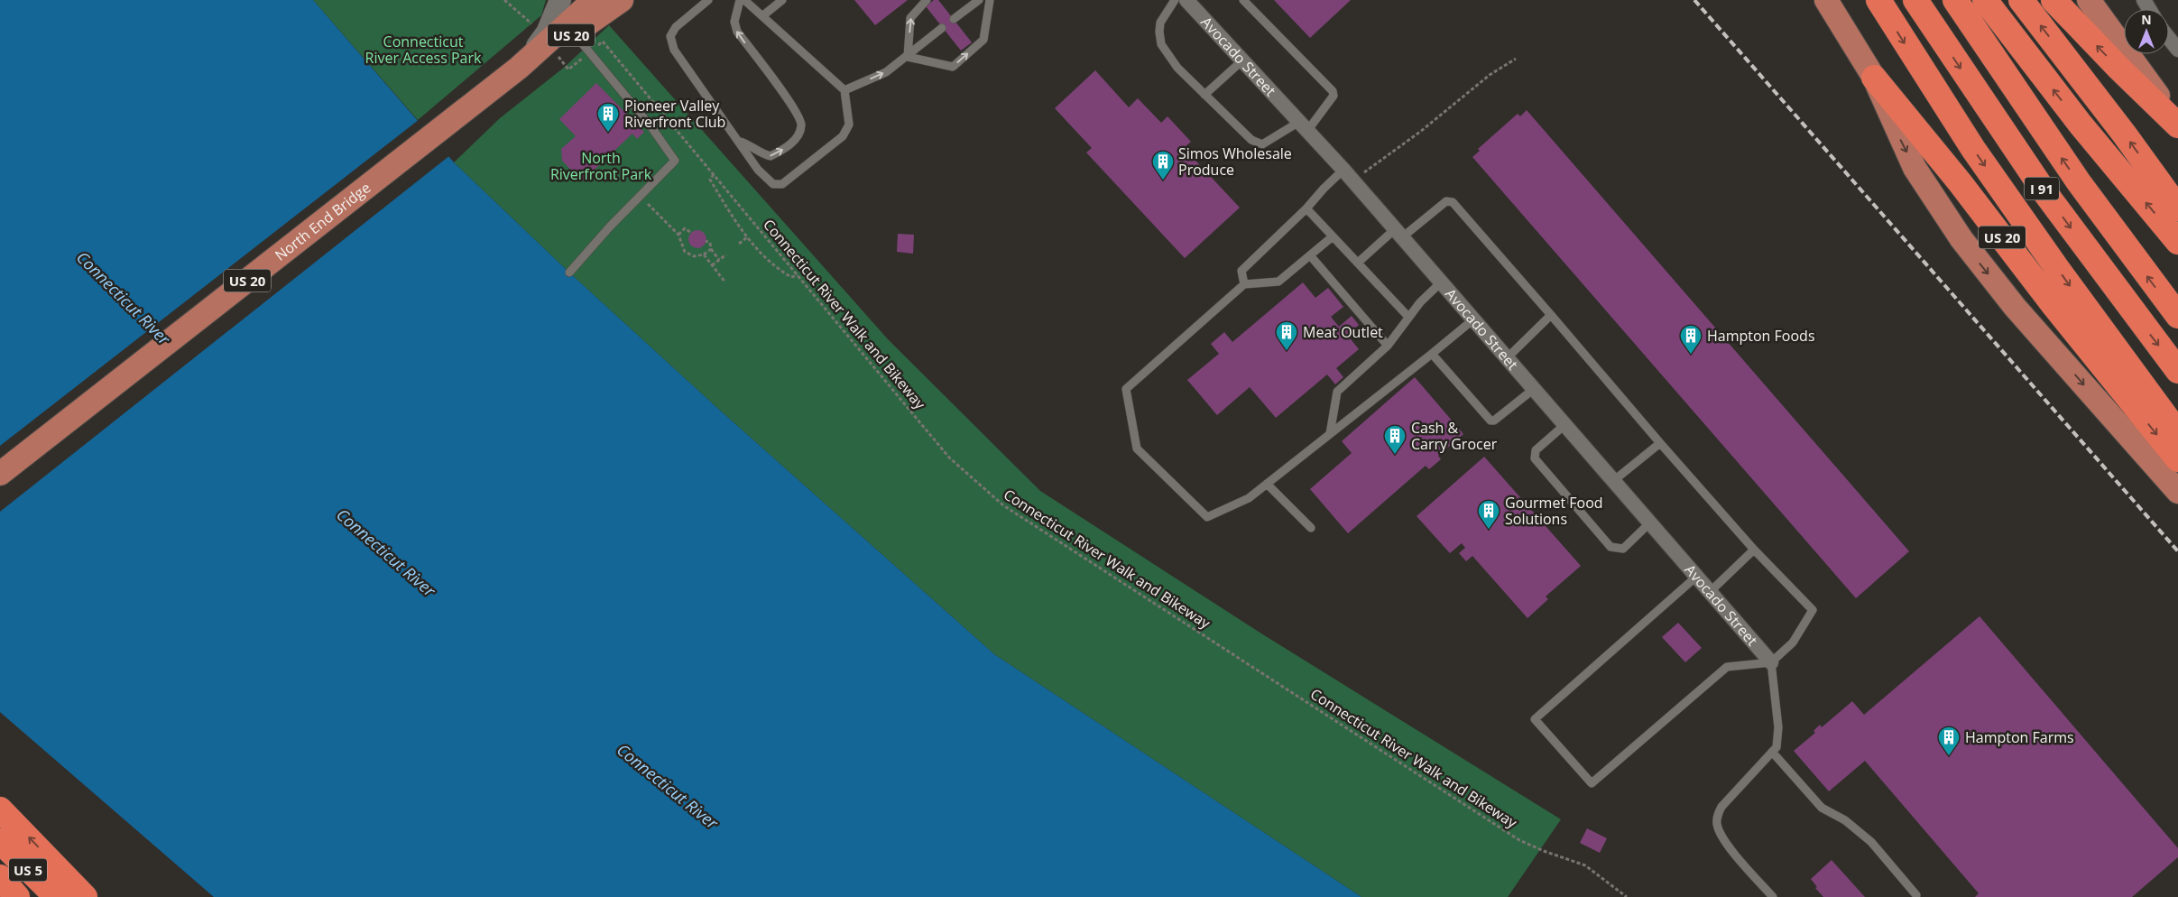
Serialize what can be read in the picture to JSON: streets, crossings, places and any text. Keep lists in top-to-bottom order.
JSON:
{
  "streets": {
    "highway": ["US 20", "I 91", "US 5"],
    "main road": ["North End Bridge"],
    "street": ["Avocado Street"],
    "path": ["Connecticut River Walk and Bikeway"]
  },
  "crossings": [
    ["US 20", "North End Bridge"]
  ],
  "water": ["Connecticut River"],
  "parks": ["Connecticut River Access Park", "North Riverfront Park"],
  "places": {
    "building": [
      "Pioneer Valley Riverfront Club",
      "Simos Wholesale Produce",
      "Meat Outlet",
      "Hampton Foods",
      "Cash & Carry Grocer",
      "Gourmet Food Solutions",
      "Hampton Farms"
    ]
  },
  "north": "top"
}
